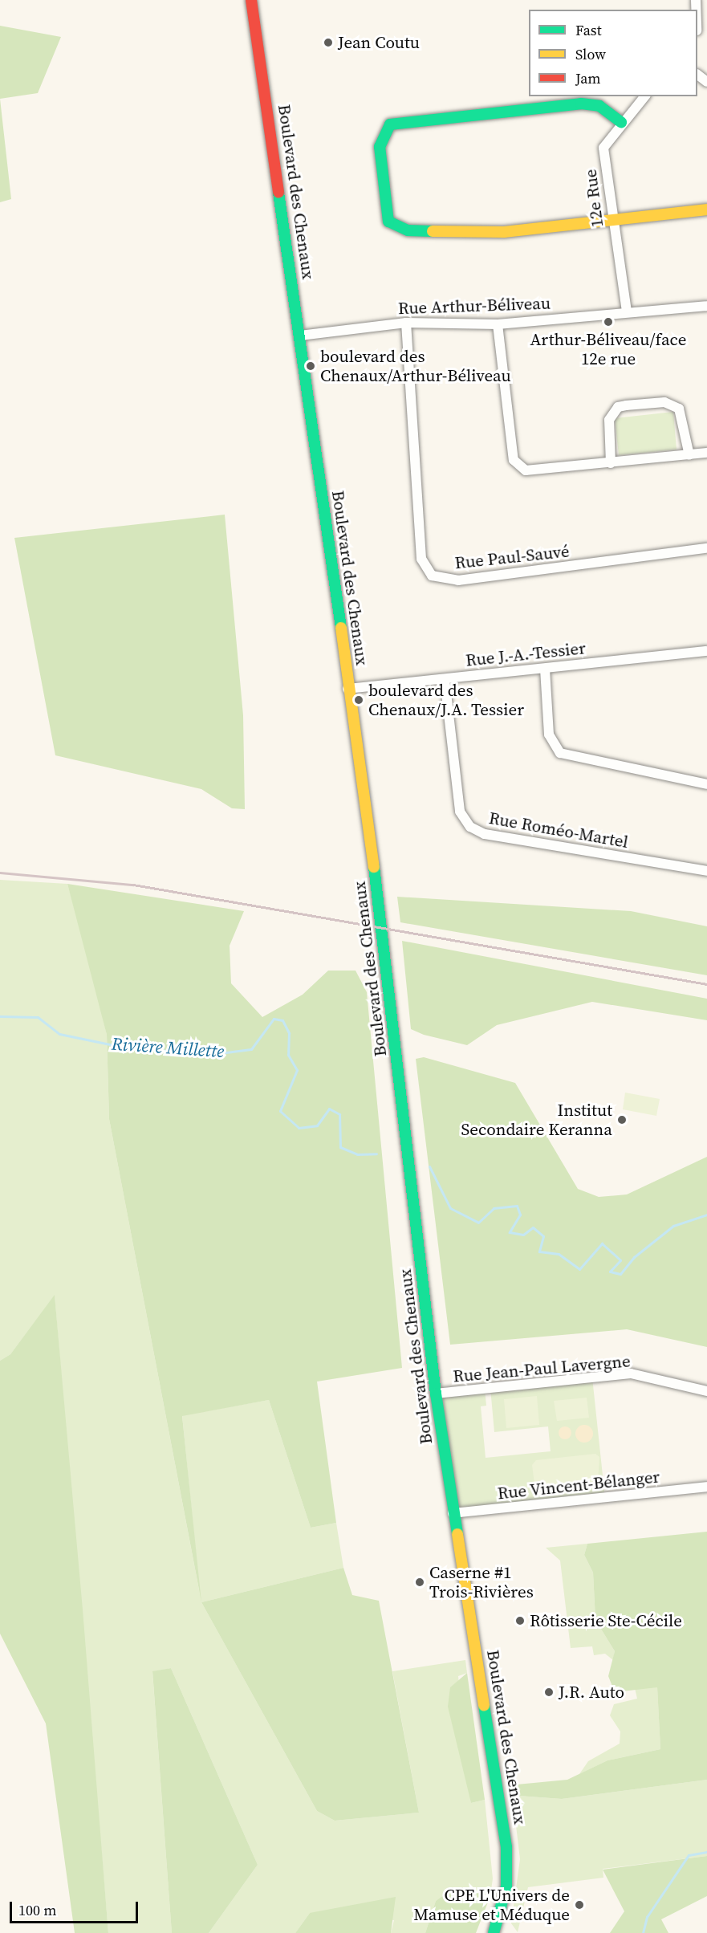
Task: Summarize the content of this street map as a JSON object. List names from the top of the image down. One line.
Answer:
{"streets":{"main road":["Boulevard des Chenaux"],"street":["12e Rue","Rue Arthur-Béliveau","Rue Paul-Sauvé","Rue J.-A.-Tessier","Rue Roméo-Martel","Rue Jean-Paul Lavergne","Rue Vincent-Bélanger"]},"crossings":[["Boulevard des Chenaux","Rue Arthur-Béliveau"],["Boulevard des Chenaux","Rue J.-A.-Tessier"],["Boulevard des Chenaux","Rue Jean-Paul Lavergne"],["Boulevard des Chenaux","Rue Vincent-Bélanger"],["12e Rue","Rue Arthur-Béliveau"],["Rue Arthur-Béliveau","Rue Paul-Sauvé"],["Rue J.-A.-Tessier","Rue Roméo-Martel"]],"water":["Rivière Millette"],"places":["Jean Coutu","Arthur-Béliveau/face 12e rue","boulevard des Chenaux/Arthur-Béliveau","boulevard des Chenaux/J.A. Tessier","Institut Secondaire Keranna","Caserne #1 Trois-Rivières","Rôtisserie Ste-Cécile","J.R. Auto","CPE L'Univers de Mamuse et Méduque"],"legend":["Fast","Slow","Jam"],"scale_bar":"100 m"}
